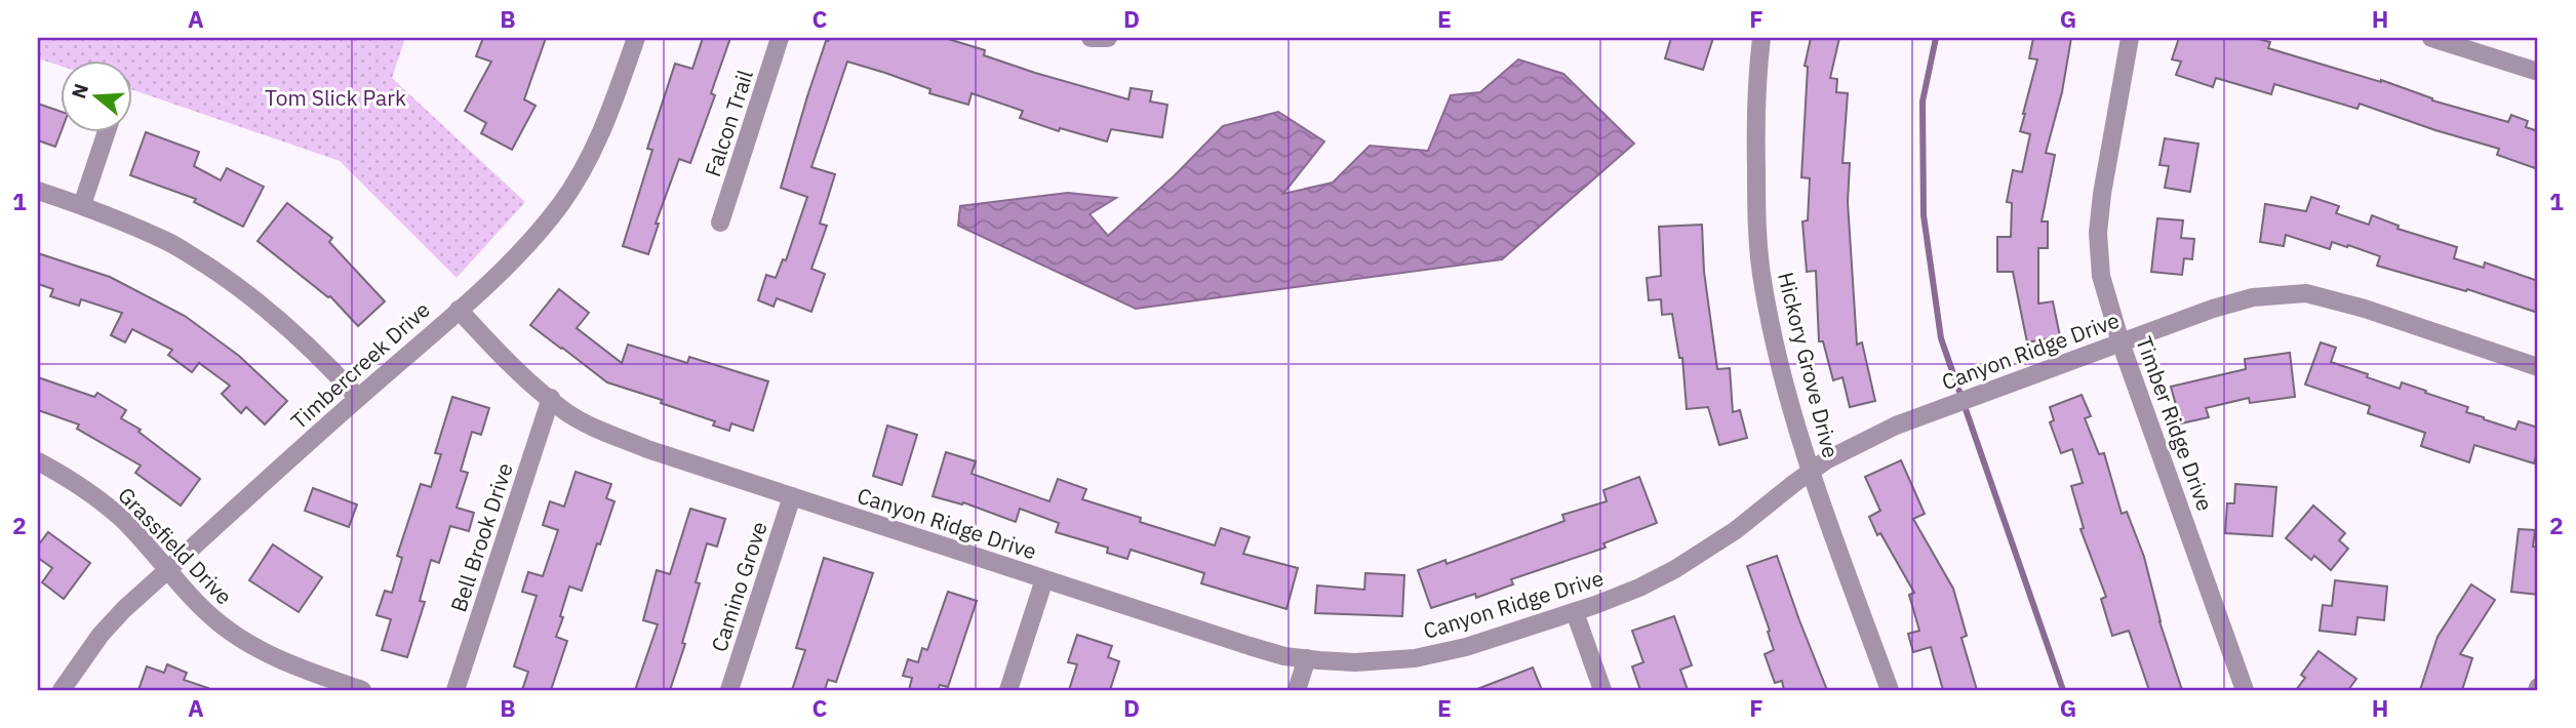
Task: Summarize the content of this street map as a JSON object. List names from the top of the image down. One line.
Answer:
{"streets":{"street":["Falcon Trail","Canyon Ridge Drive","Timbercreek Drive","Hickory Grove Drive","Timber Ridge Drive","Bell Brook Drive","Grassfield Drive","Camino Grove"]},"crossings":[["Canyon Ridge Drive","Timbercreek Drive"],["Canyon Ridge Drive","Hickory Grove Drive"],["Canyon Ridge Drive","Timber Ridge Drive"],["Canyon Ridge Drive","Bell Brook Drive"],["Canyon Ridge Drive","Camino Grove"],["Timbercreek Drive","Grassfield Drive"]],"parks":["Tom Slick Park"],"north":"left","grid":{"columns":["A","B","C","D","E","F","G","H"],"rows":["1","2"]}}
